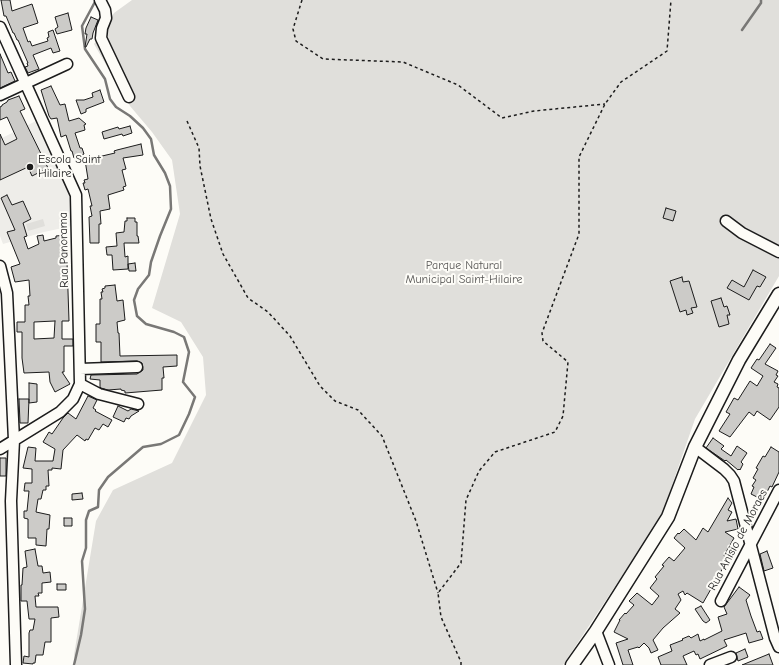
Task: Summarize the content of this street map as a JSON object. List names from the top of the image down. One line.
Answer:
{"streets":{"street":["Rua Panorama","Rua Anisio de Moraes"]},"parks":["Parque Natural Municipal Saint-Hilaire"],"places":["Escola Saint Hilaire"]}
